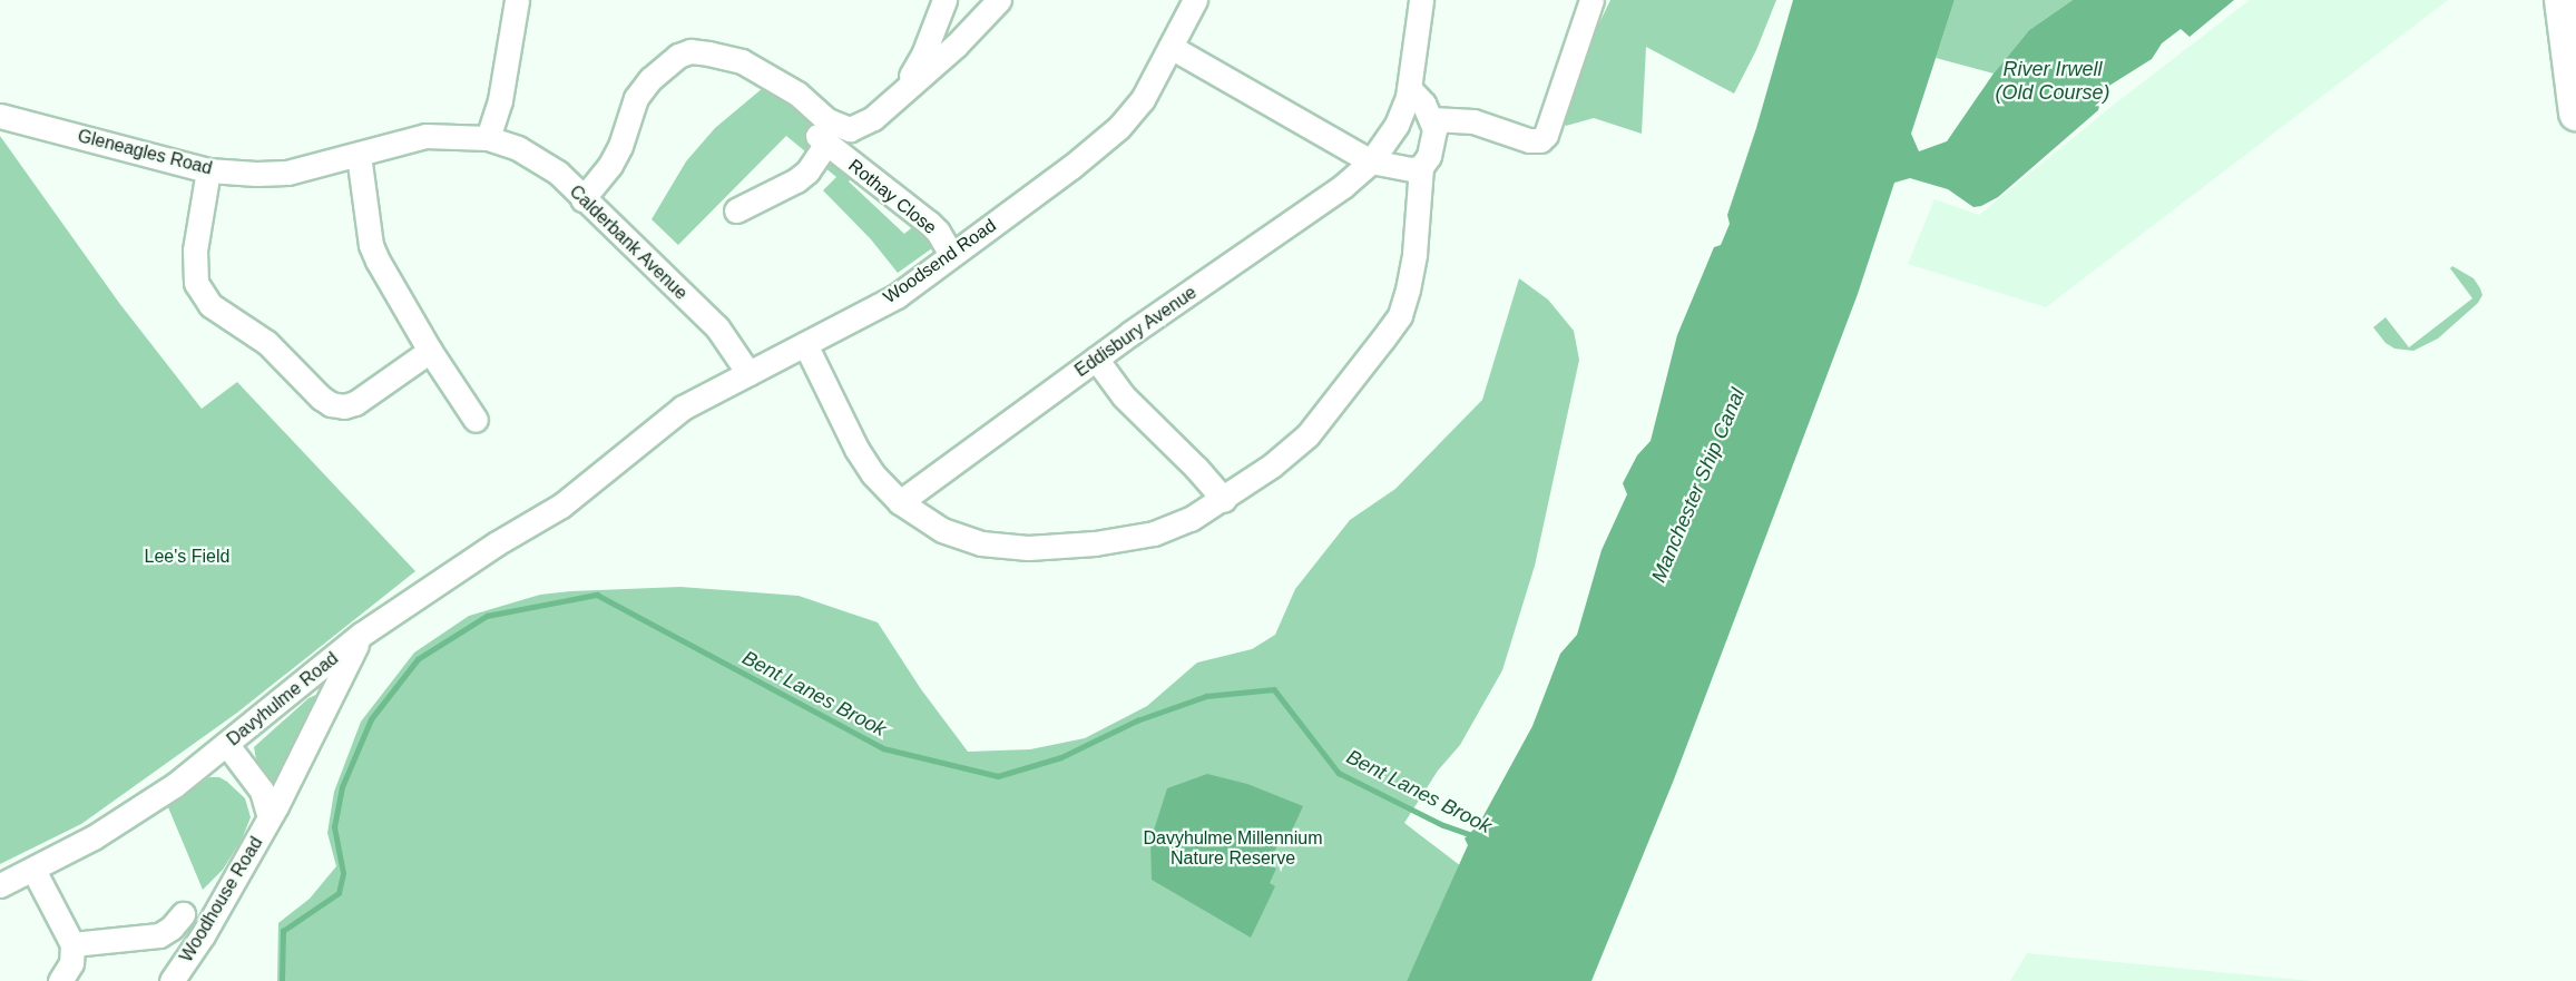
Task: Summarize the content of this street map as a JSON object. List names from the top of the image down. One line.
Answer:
{"streets":{"street":["Gleneagles Road","Rothay Close","Calderbank Avenue","Woodsend Road","Eddisbury Avenue","Davyhulme Road","Woodhouse Road"]},"crossings":[["Gleneagles Road","Calderbank Avenue"],["Rothay Close","Woodsend Road"],["Calderbank Avenue","Woodsend Road"],["Woodsend Road","Davyhulme Road"],["Davyhulme Road","Woodhouse Road"]],"water":["River Irwell (Old Course)","Manchester Ship Canal","Bent Lanes Brook"],"parks":["Lee's Field","Davyhulme Millennium Nature Reserve"]}
